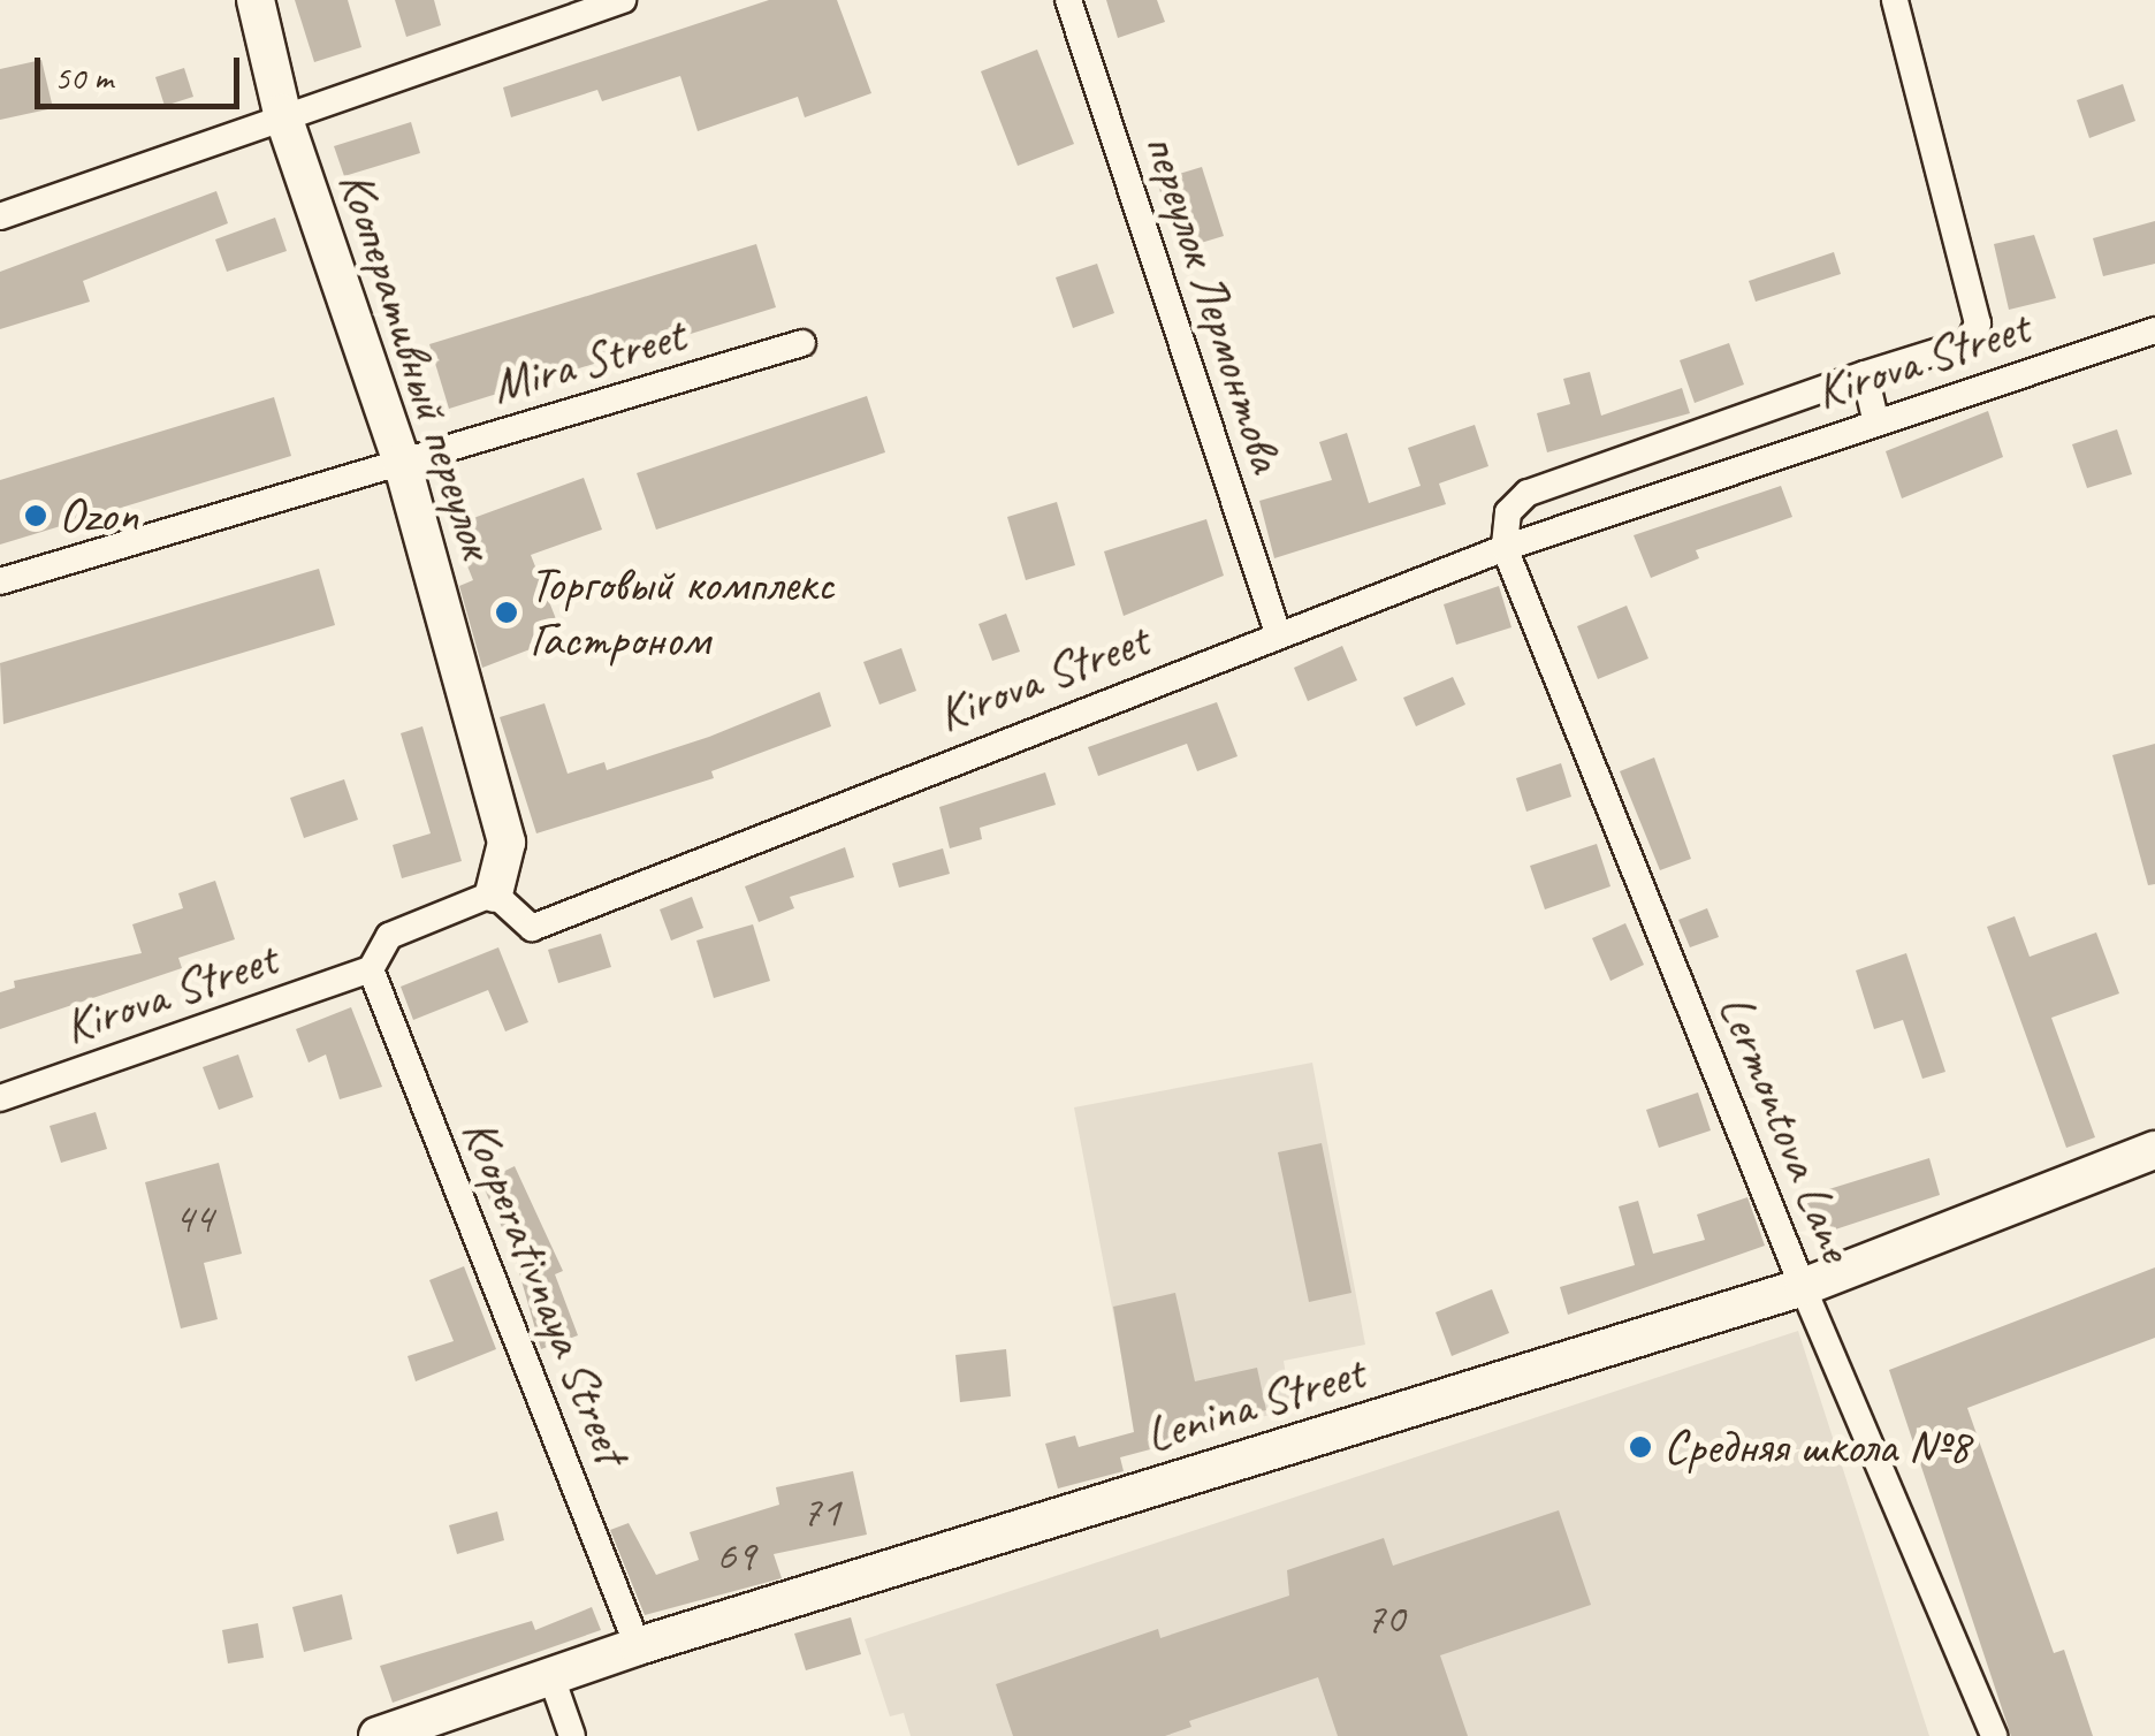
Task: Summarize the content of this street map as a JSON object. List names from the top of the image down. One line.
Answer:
{"streets":{"street":["переулок Лермонтова","Kirova Street","Mira Street","Кооперативный переулок","Lermontova Lane","Kooperativnaya Street","Lenina Street"]},"crossings":[["переулок Лермонтова","Kirova Street"],["Kirova Street","Кооперативный переулок"],["Kirova Street","Lermontova Lane"],["Kirova Street","Kooperativnaya Street"],["Mira Street","Кооперативный переулок"],["Lermontova Lane","Lenina Street"],["Kooperativnaya Street","Lenina Street"]],"places":["Ozon","Торговый комплекс Гастроном","Средняя школа №8"],"house_numbers":["44","71","69","70"],"scale_bar":"50 m"}
